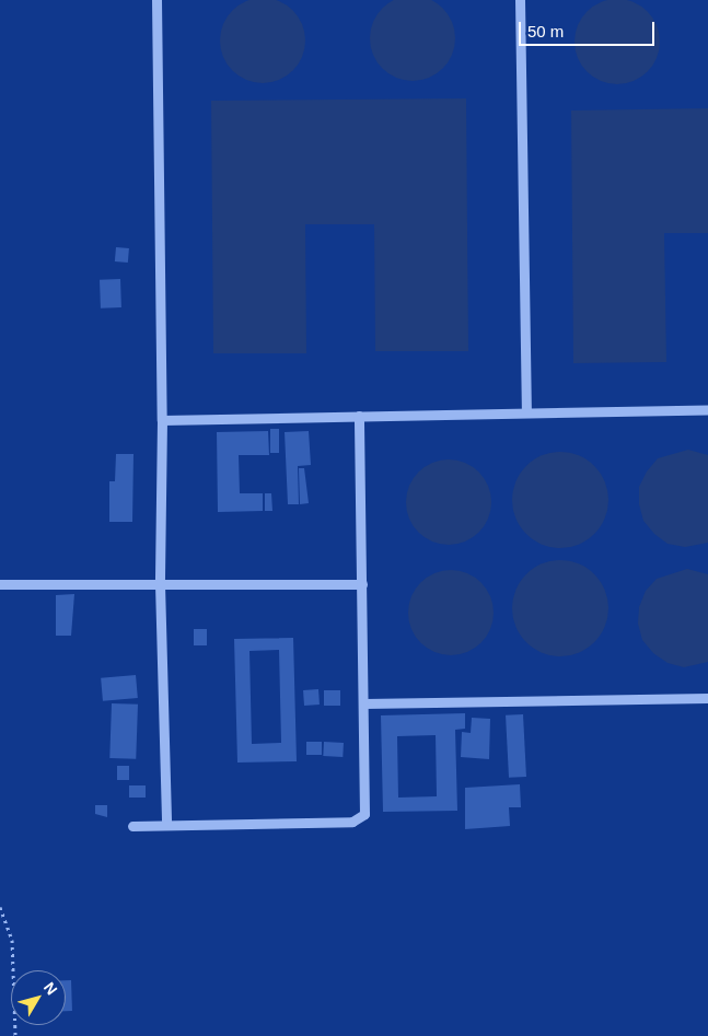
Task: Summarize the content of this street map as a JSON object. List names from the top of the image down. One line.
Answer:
{"scale_bar":"50 m","north":"top right"}
